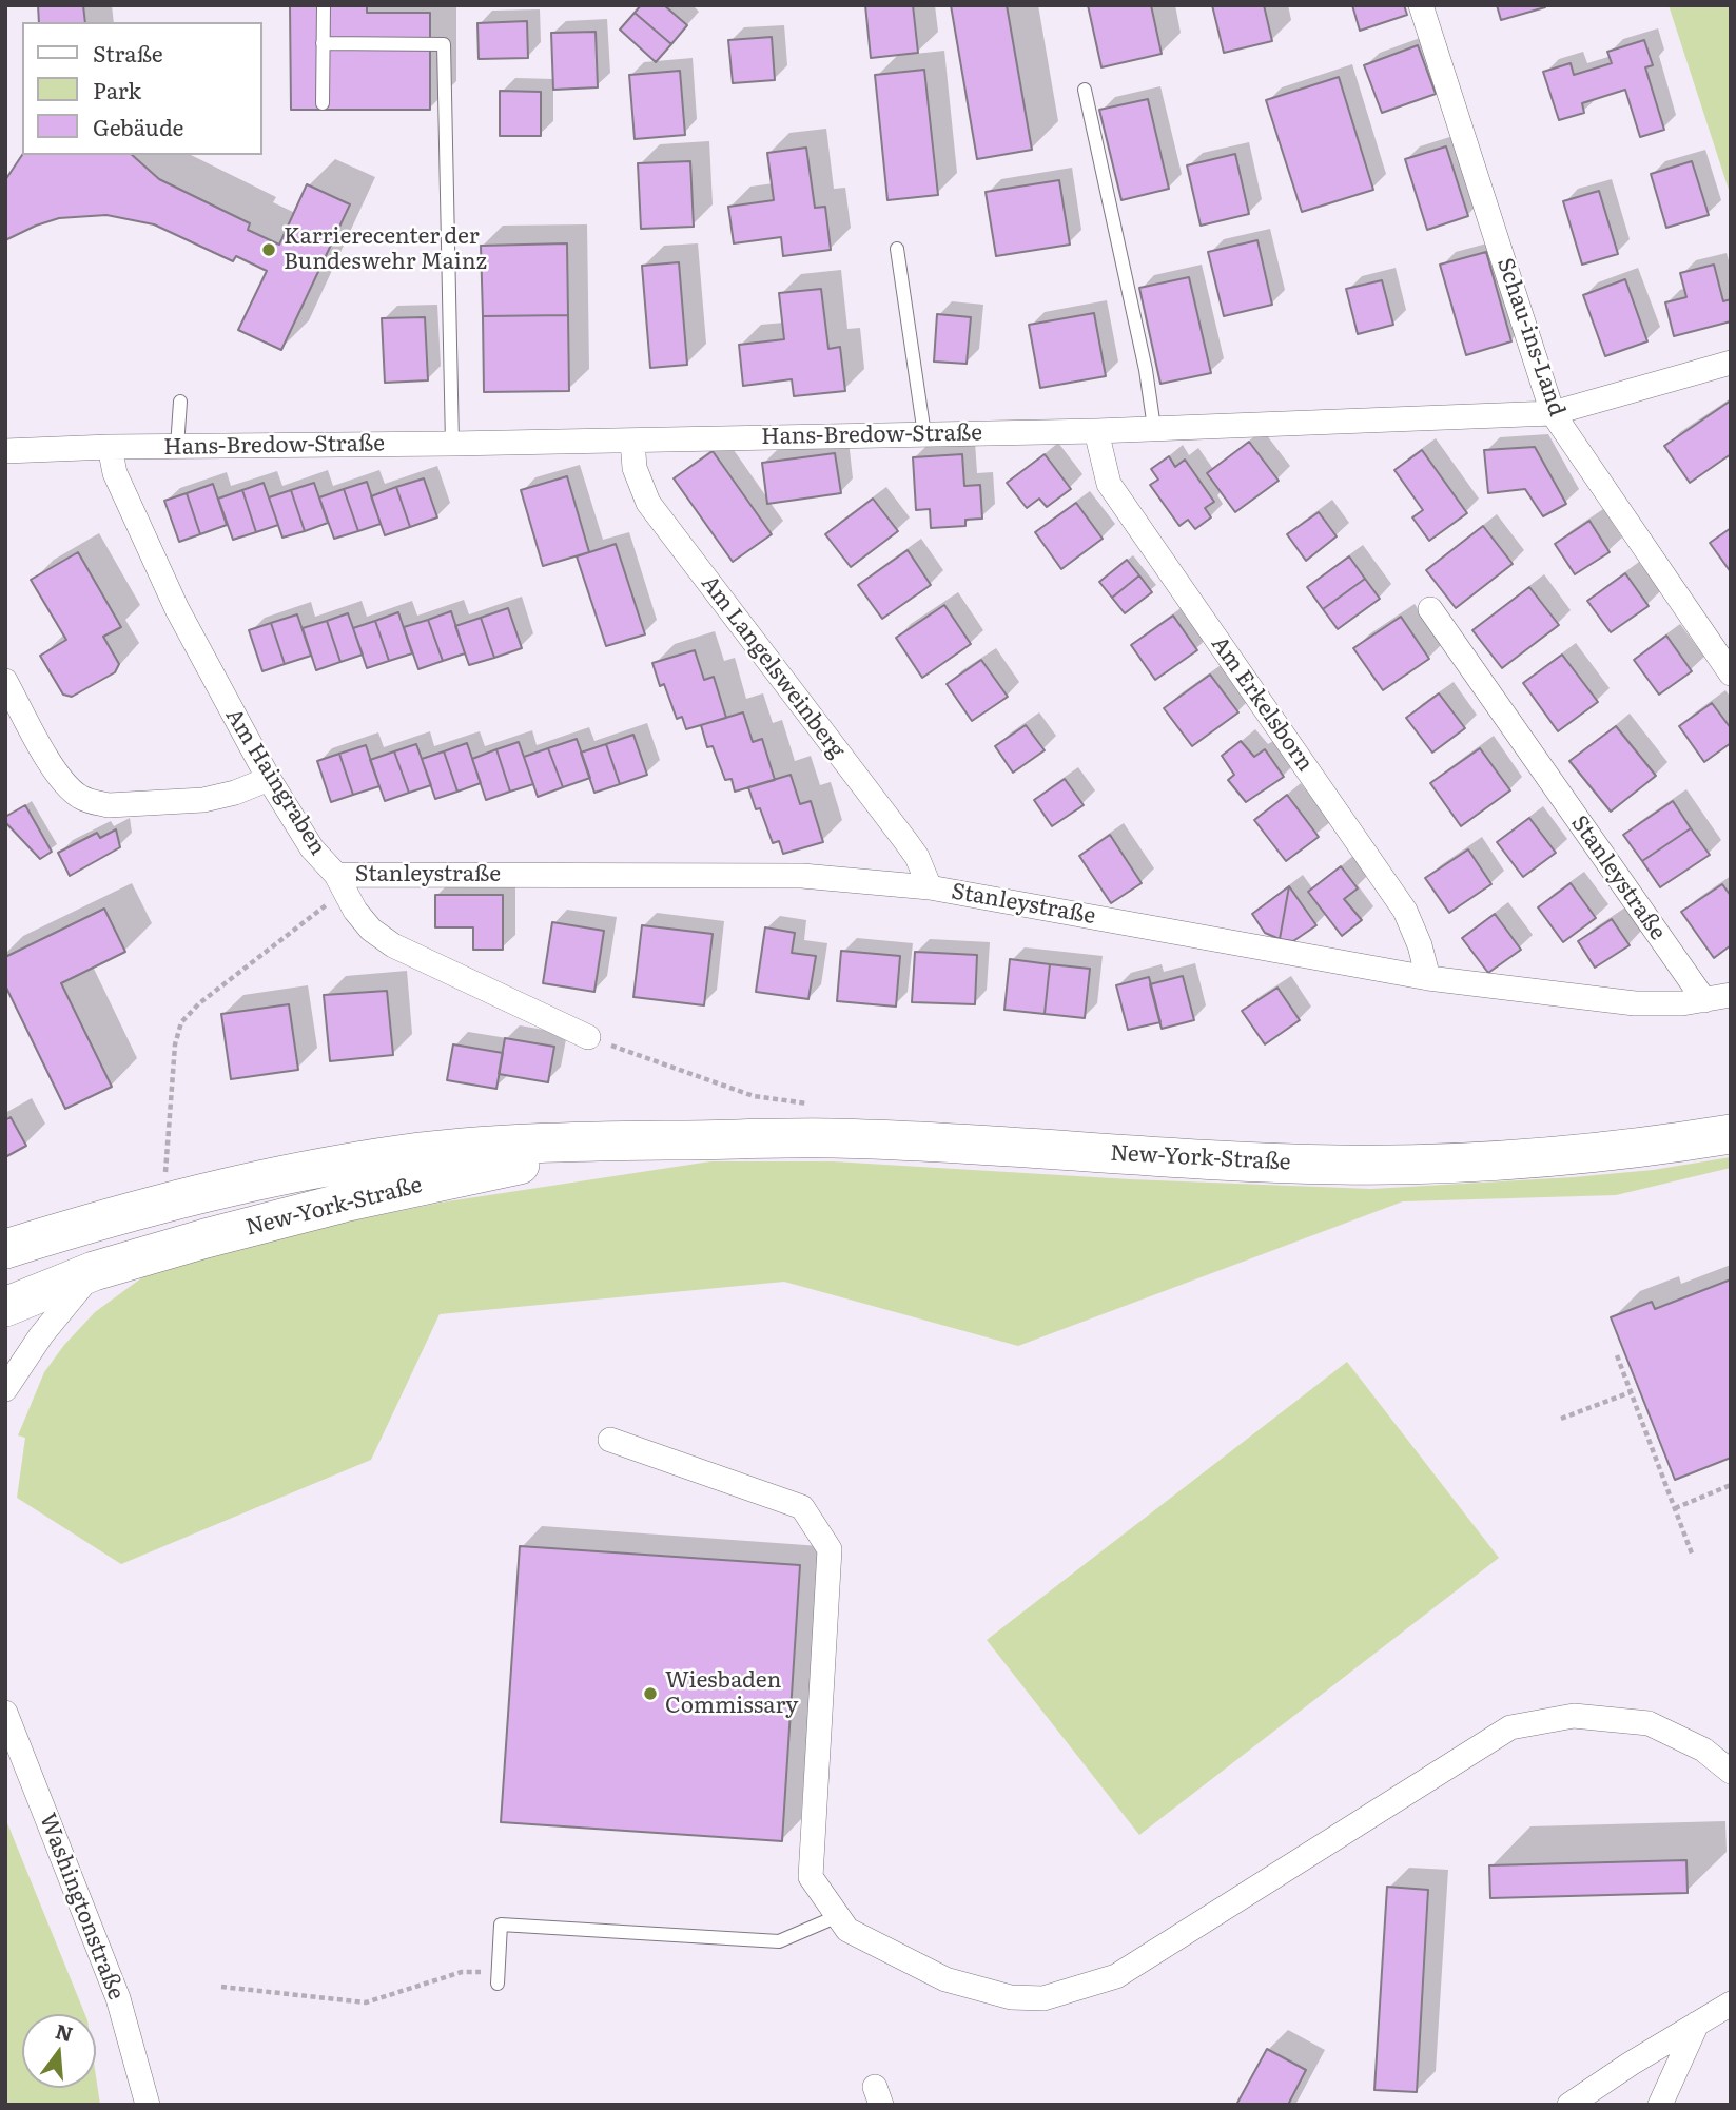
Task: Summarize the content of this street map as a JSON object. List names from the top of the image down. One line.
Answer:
{"streets":{"main road":["New-York-Straße"],"street":["Schau-ins-Land","Hans-Bredow-Straße","Am Langelsweinberg","Am Erkelsborn","Am Haingraben","Stanleystraße","Washingtonstraße"]},"crossings":[["Schau-ins-Land","Hans-Bredow-Straße"],["Hans-Bredow-Straße","Am Langelsweinberg"],["Hans-Bredow-Straße","Am Erkelsborn"],["Hans-Bredow-Straße","Am Haingraben"],["Am Langelsweinberg","Stanleystraße"],["Am Erkelsborn","Stanleystraße"],["Am Haingraben","Stanleystraße"]],"places":["Karrierecenter der Bundeswehr Mainz","Wiesbaden Commissary"],"legend":["Straße","Park","Gebäude"],"north":"top"}
